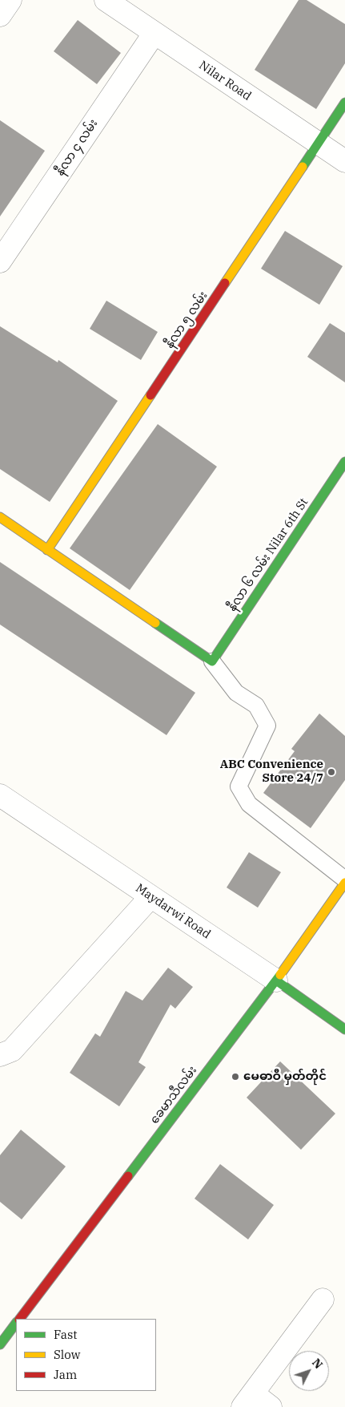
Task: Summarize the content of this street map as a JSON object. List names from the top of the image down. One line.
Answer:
{"streets":{"street":["Nilar Road","နီလာ ၄ လမ်း","နီလာ ၅ လမ်း","နီလာ ၆ လမ်း Nilar 6th St","Maydarwi Road","ခေမာသီလမ်း"]},"crossings":[["Nilar Road","နီလာ ၄ လမ်း"],["Nilar Road","နီလာ ၅ လမ်း"],["Maydarwi Road","ခေမာသီလမ်း"]],"places":["ABC Convenience Store 24/7","မေဓာဝီ မှတ်တိုင်"],"legend":["Fast","Slow","Jam"],"north":"top right"}
